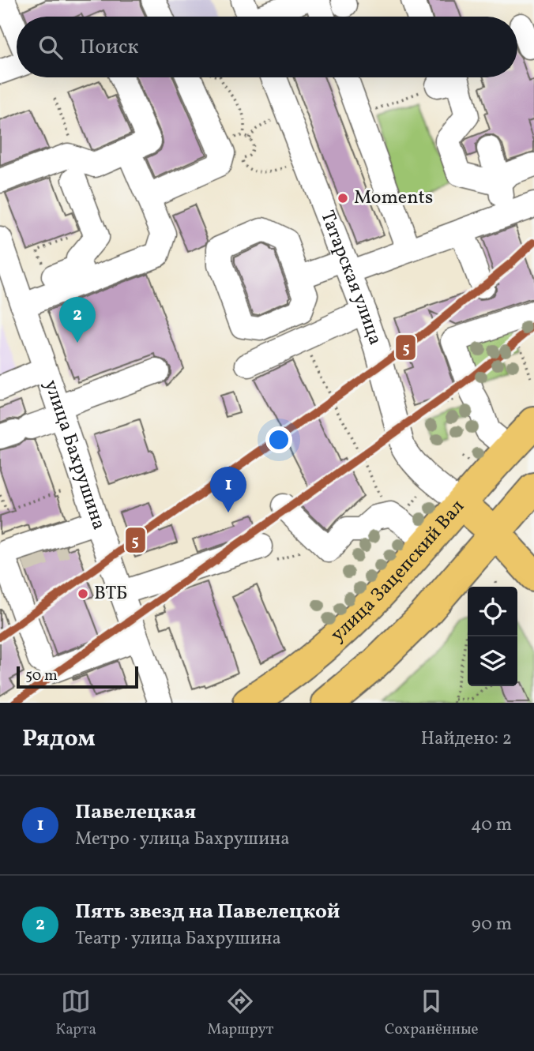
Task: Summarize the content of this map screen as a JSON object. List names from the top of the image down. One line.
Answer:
{"streets":{"main road":["улица Зацепский Вал"],"street":["Татарская улица","улица Бахрушина"]},"crossings":[["Татарская улица","улица Зацепский Вал"]],"places":["Moments","ВТБ"],"lines":["transit line 5"],"scale_bar":"50 m","page":{"search":"Поиск","pins":["2","1"],"scale":"50 m","heading":["Рядом","Найдено: 2"],"list":[{"mark":"1","name":"Павелецкая","note":"Метро · улица Бахрушина","value":"40 m"},{"mark":"2","name":"Пять звезд на Павелецкой","note":"Театр · улица Бахрушина","value":"90 m"}],"nav":["Карта","Маршрут","Сохранённые"]}}
